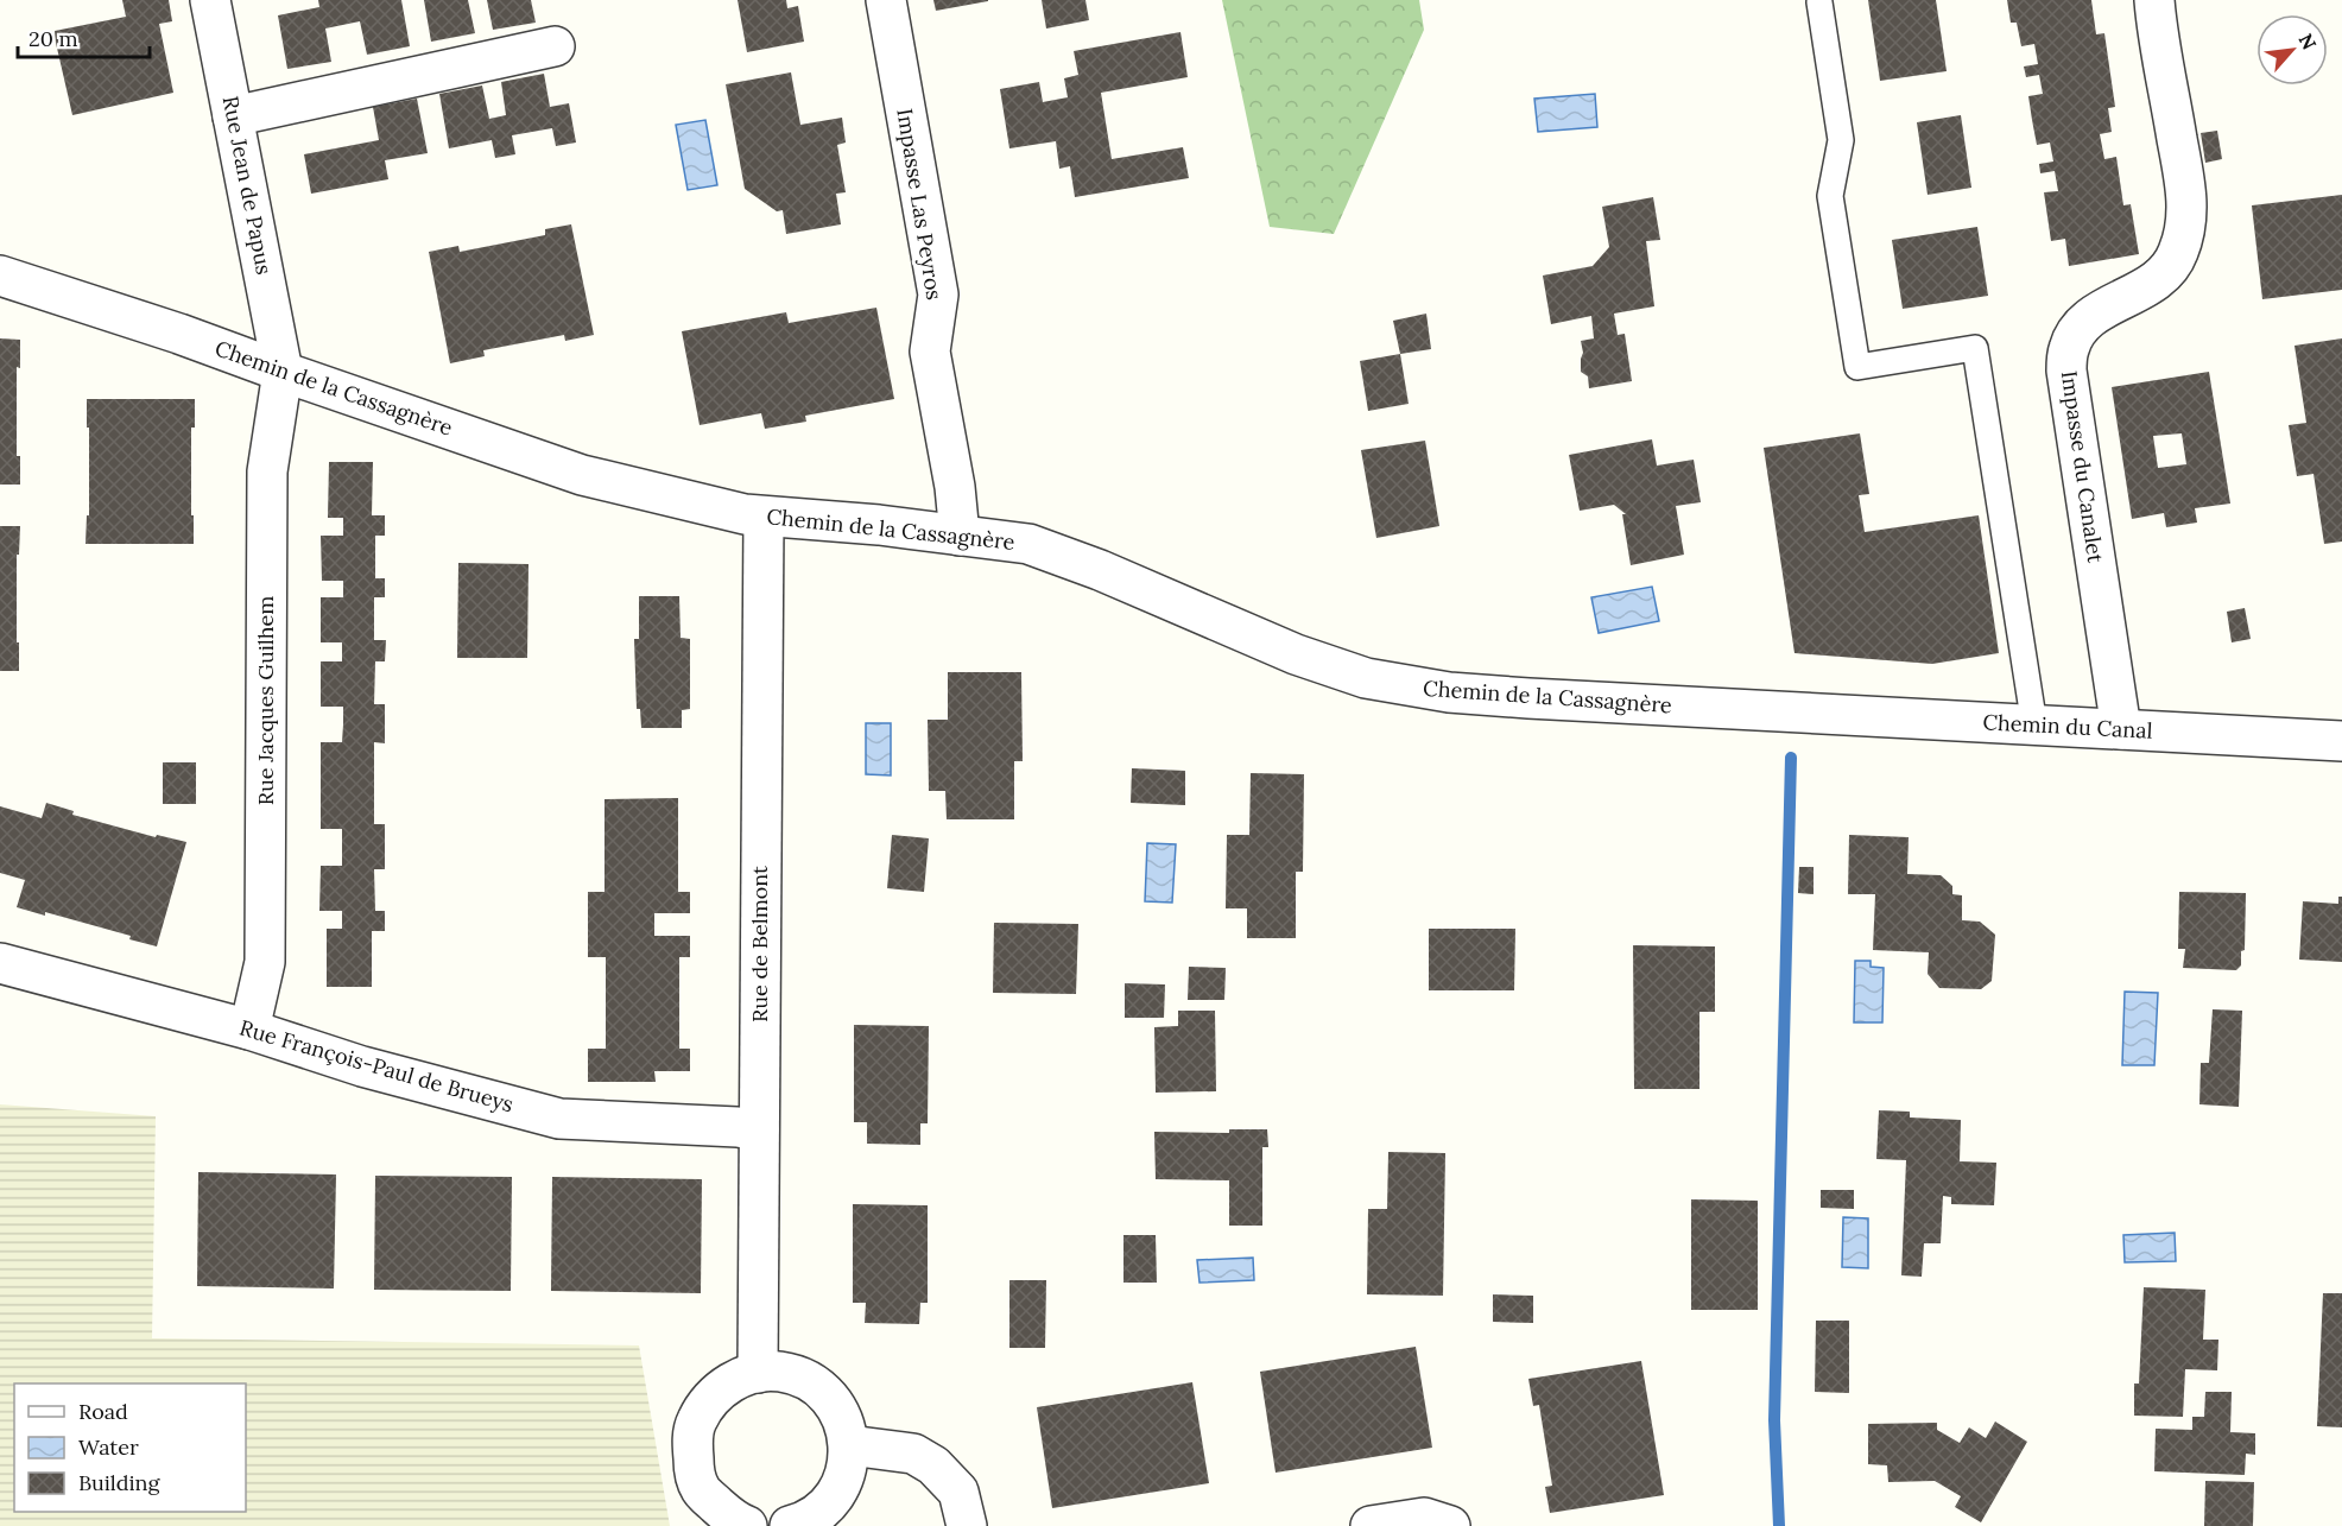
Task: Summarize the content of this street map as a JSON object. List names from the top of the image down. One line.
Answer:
{"streets":{"street":["Rue Jean de Papus","Impasse Las Peyros","Chemin de la Cassagnère","Impasse du Canalet","Rue Jacques Guilhem","Chemin du Canal","Rue de Belmont","Rue François-Paul de Brueys"]},"crossings":[["Rue Jean de Papus","Chemin de la Cassagnère"],["Rue Jean de Papus","Rue Jacques Guilhem"],["Impasse Las Peyros","Chemin de la Cassagnère"],["Chemin de la Cassagnère","Rue Jacques Guilhem"],["Chemin de la Cassagnère","Chemin du Canal"],["Chemin de la Cassagnère","Rue de Belmont"],["Impasse du Canalet","Chemin du Canal"],["Rue Jacques Guilhem","Rue François-Paul de Brueys"],["Rue de Belmont","Rue François-Paul de Brueys"]],"legend":["Road","Water","Building"],"scale_bar":"20 m","north":"top right"}
